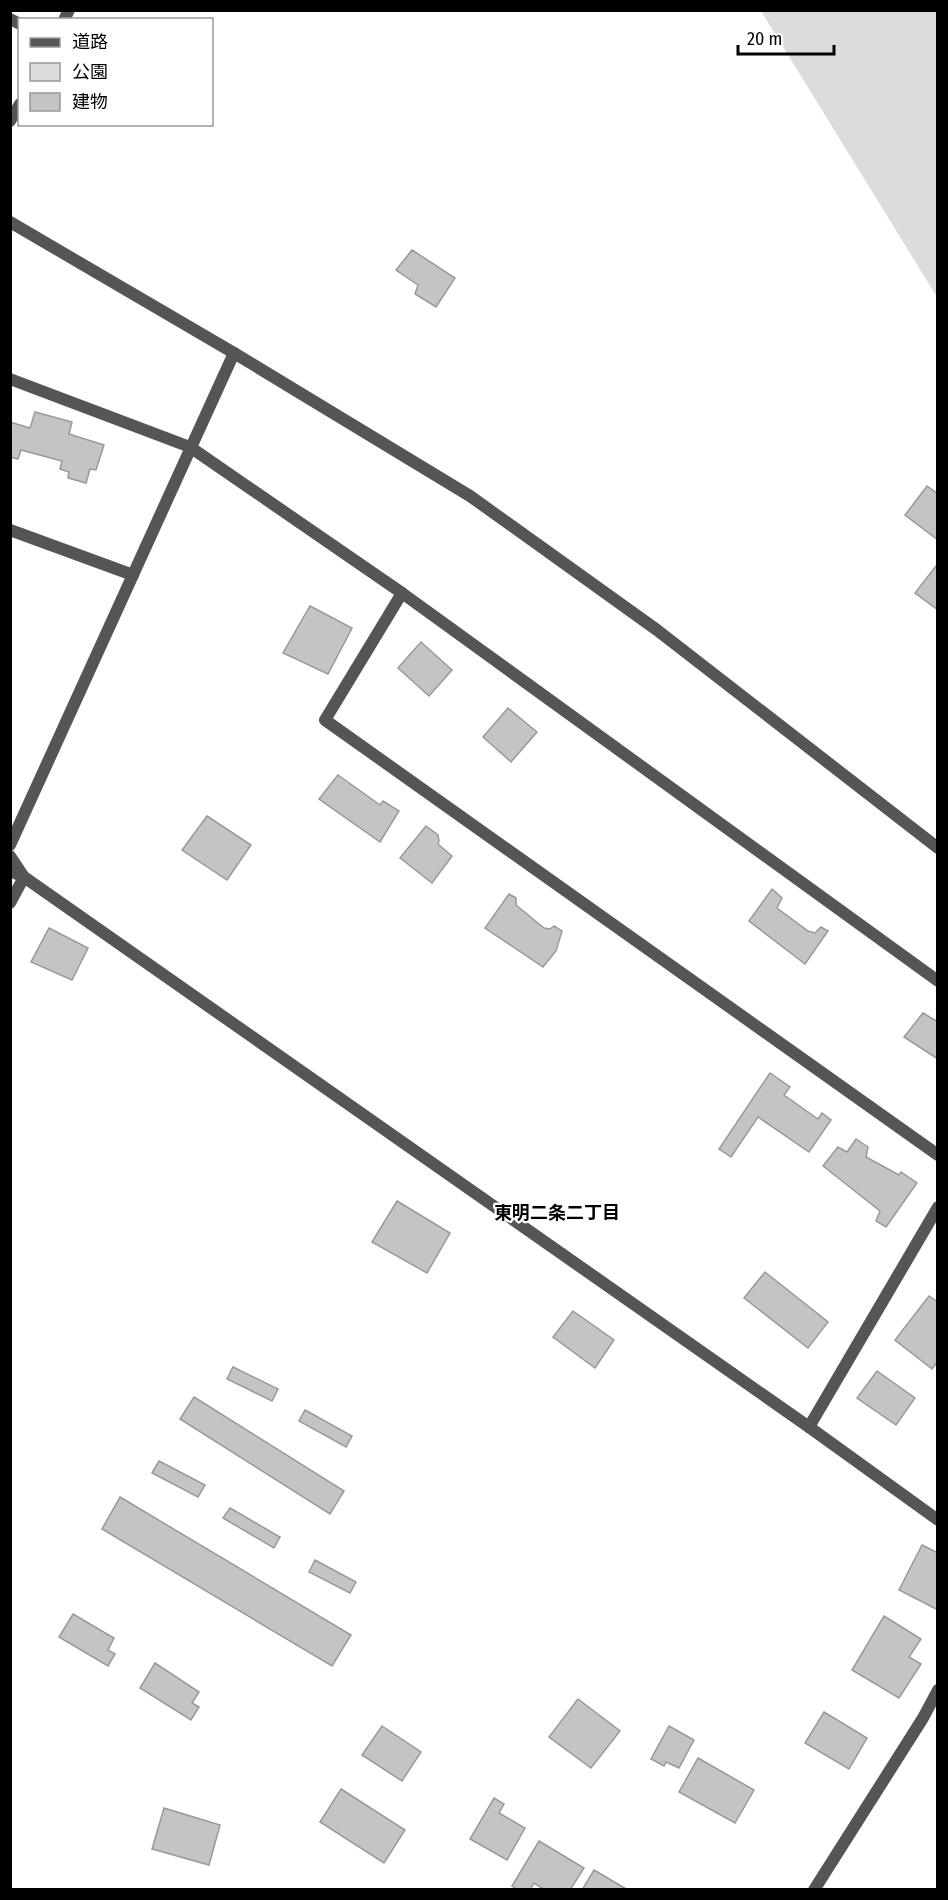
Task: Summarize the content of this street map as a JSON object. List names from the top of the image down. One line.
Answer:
{"districts":["東明二条二丁目"],"legend":["道路","公園","建物"],"scale_bar":"20 m"}
